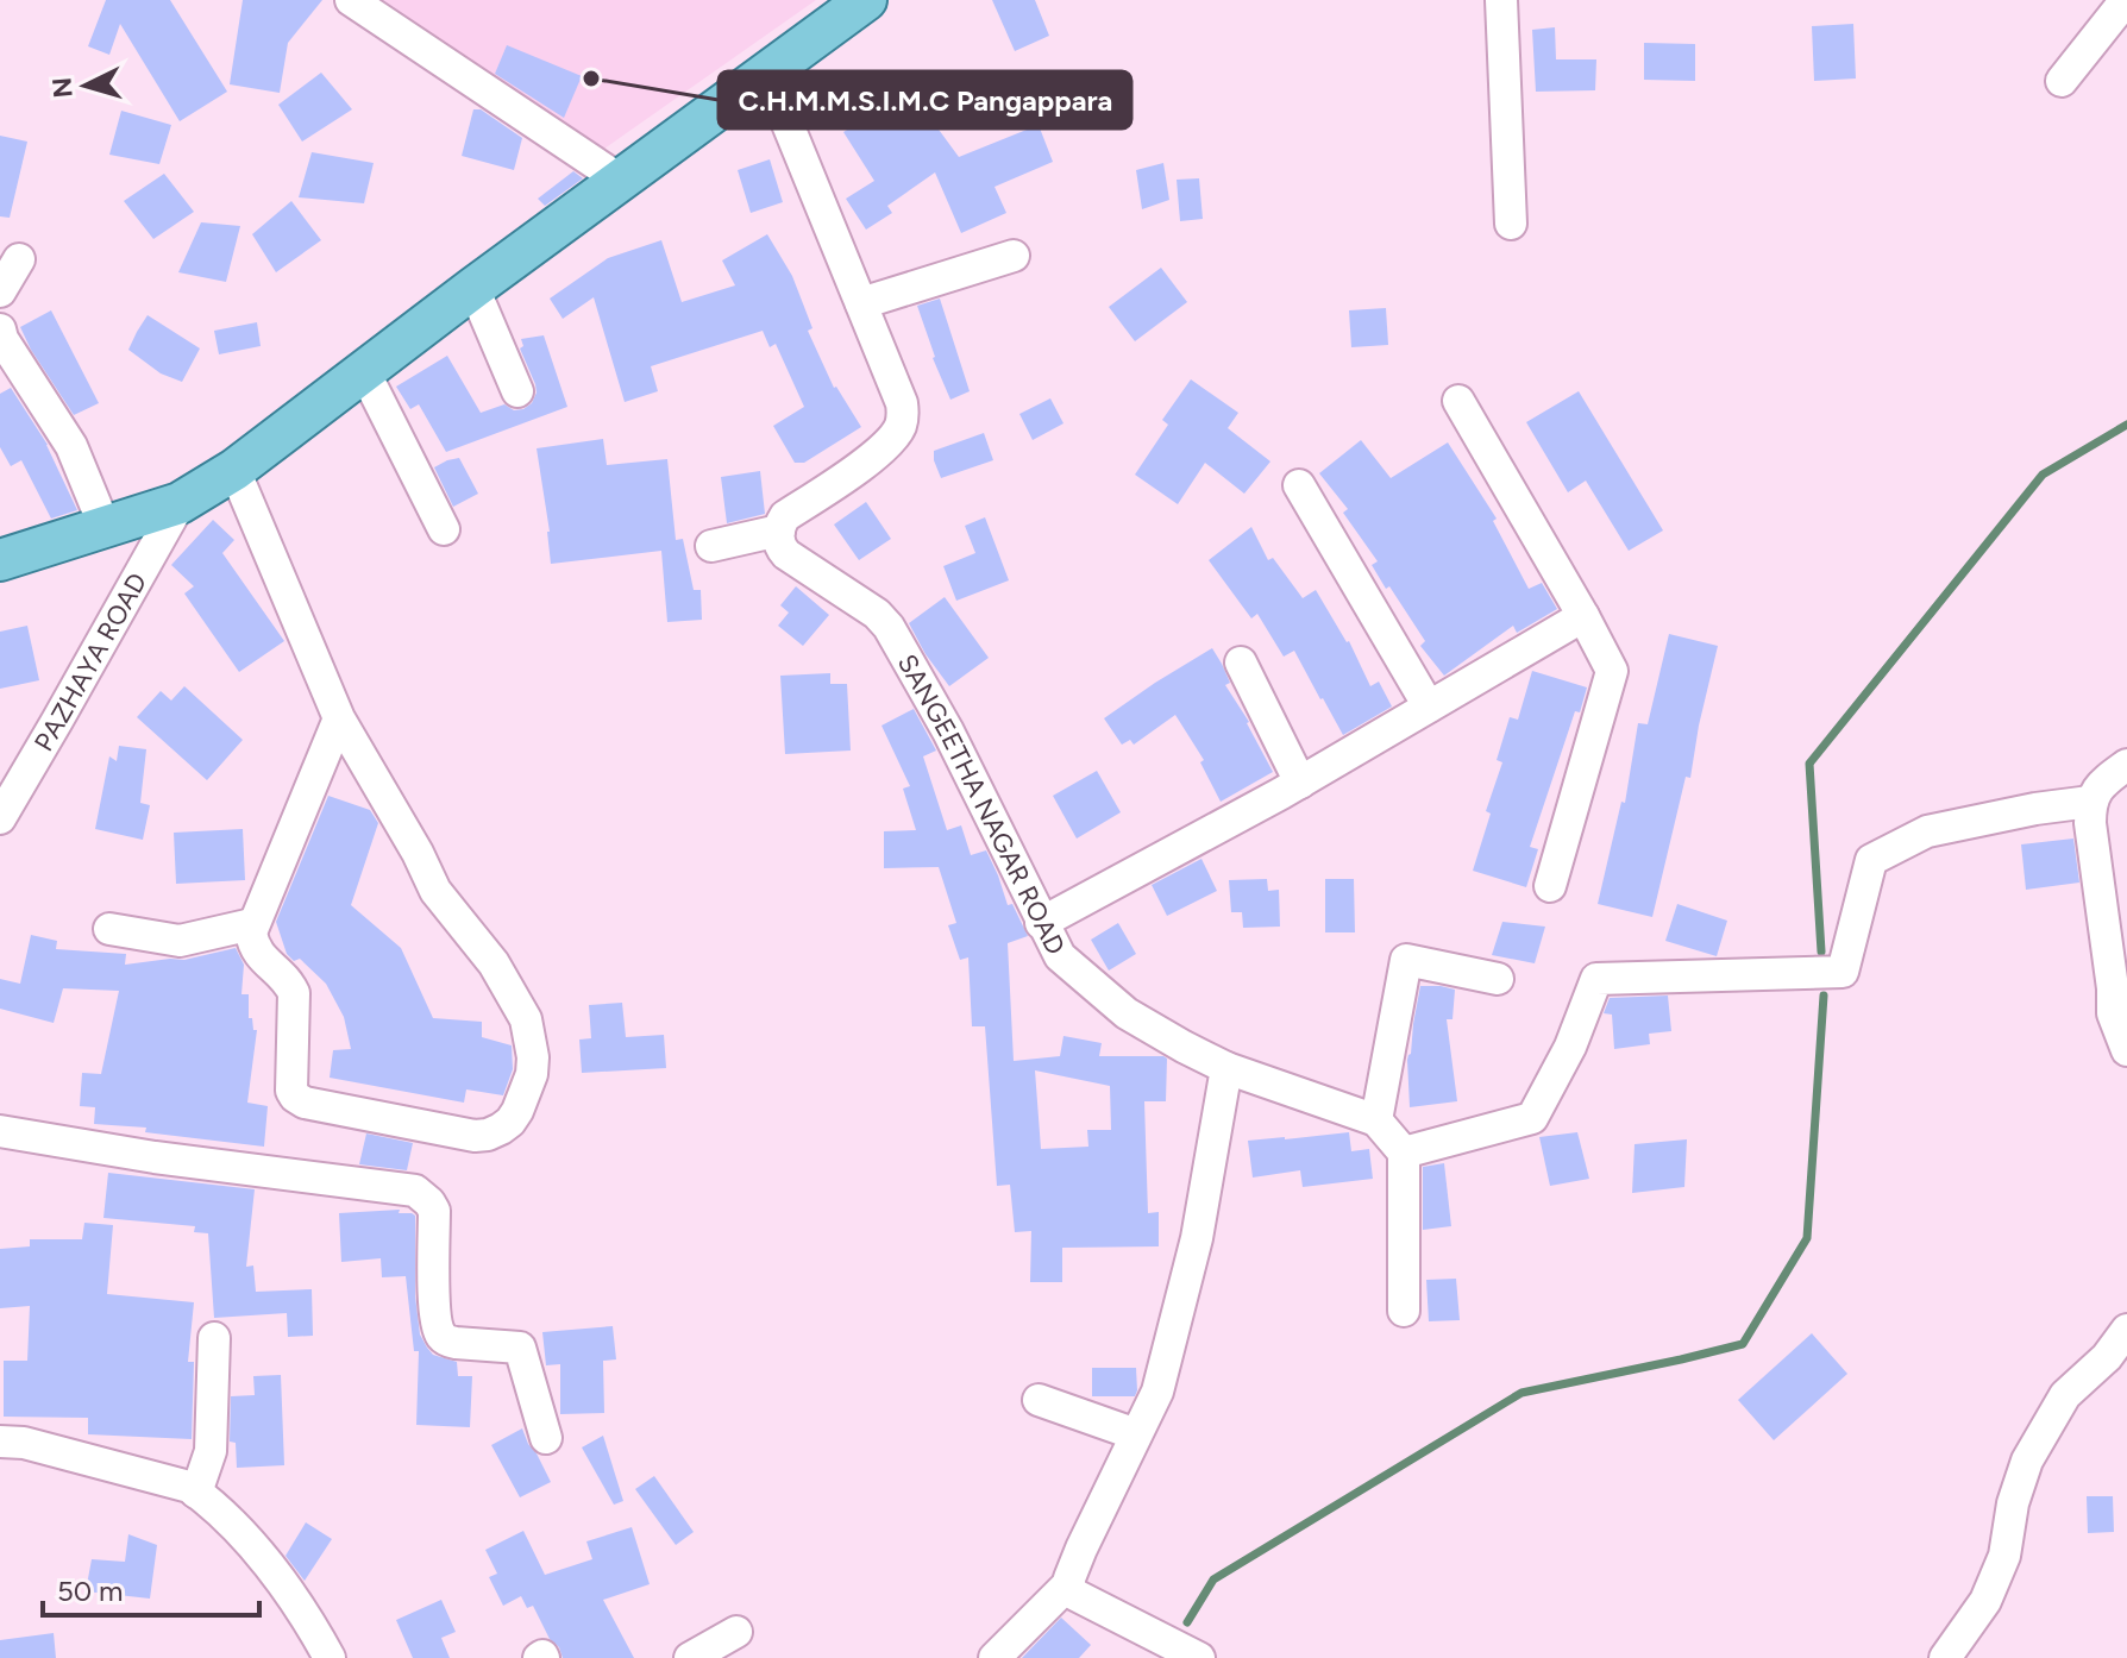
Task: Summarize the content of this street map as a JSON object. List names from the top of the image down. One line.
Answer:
{"streets":{"street":["PAZHAYA ROAD","SANGEETHA NAGAR ROAD"]},"places":["C.H.M.M.S.I.M.C Pangappara"],"scale_bar":"50 m","north":"left"}
